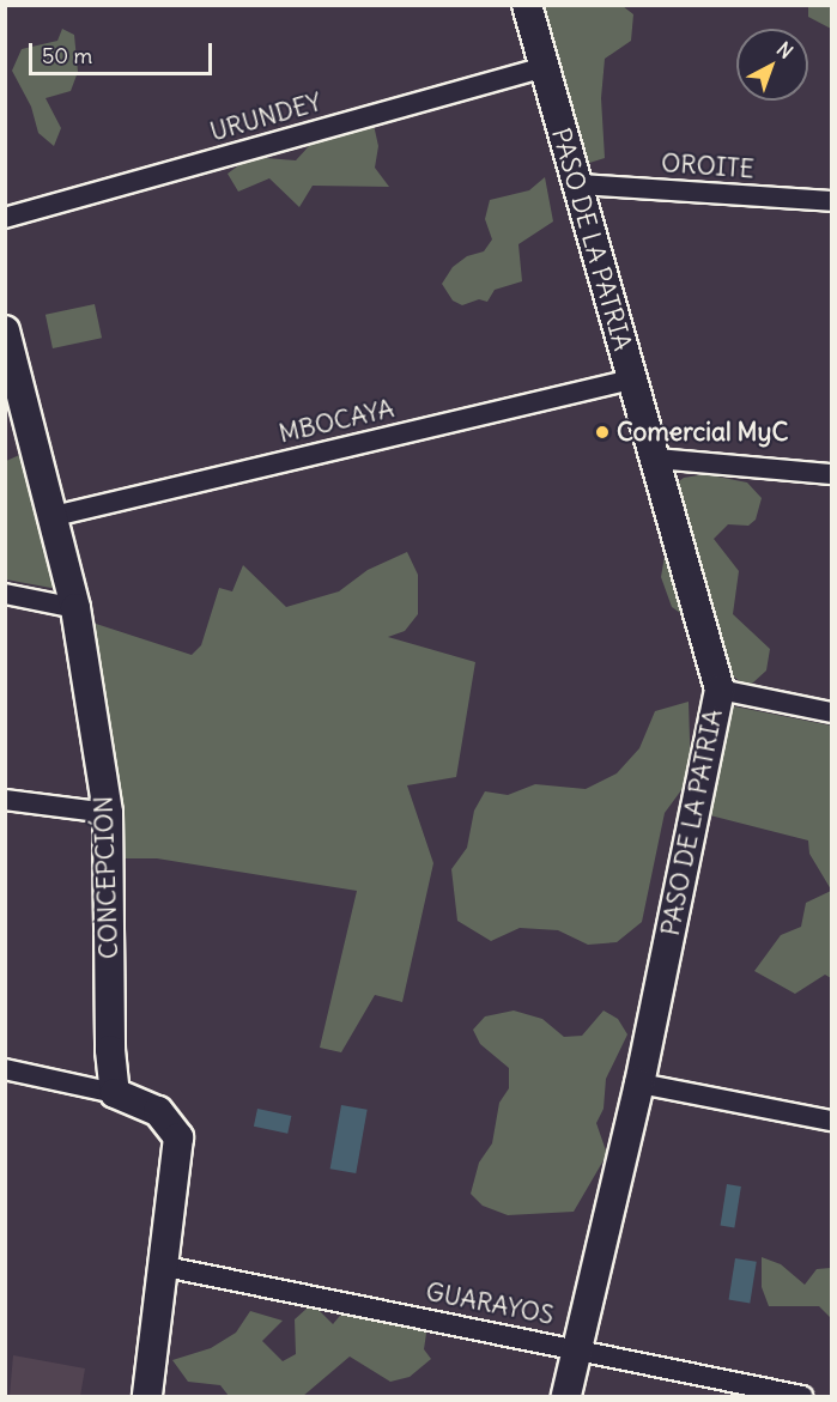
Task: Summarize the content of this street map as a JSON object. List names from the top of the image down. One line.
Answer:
{"streets":{"street":["URUNDEY","OROITE","PASO DE LA PATRIA","MBOCAYA","CONCEPCIÓN","GUARAYOS"]},"crossings":[["URUNDEY","PASO DE LA PATRIA"],["OROITE","PASO DE LA PATRIA"],["PASO DE LA PATRIA","MBOCAYA"],["PASO DE LA PATRIA","GUARAYOS"],["MBOCAYA","CONCEPCIÓN"]],"places":["Comercial MyC"],"scale_bar":"50 m","north":"top right"}
